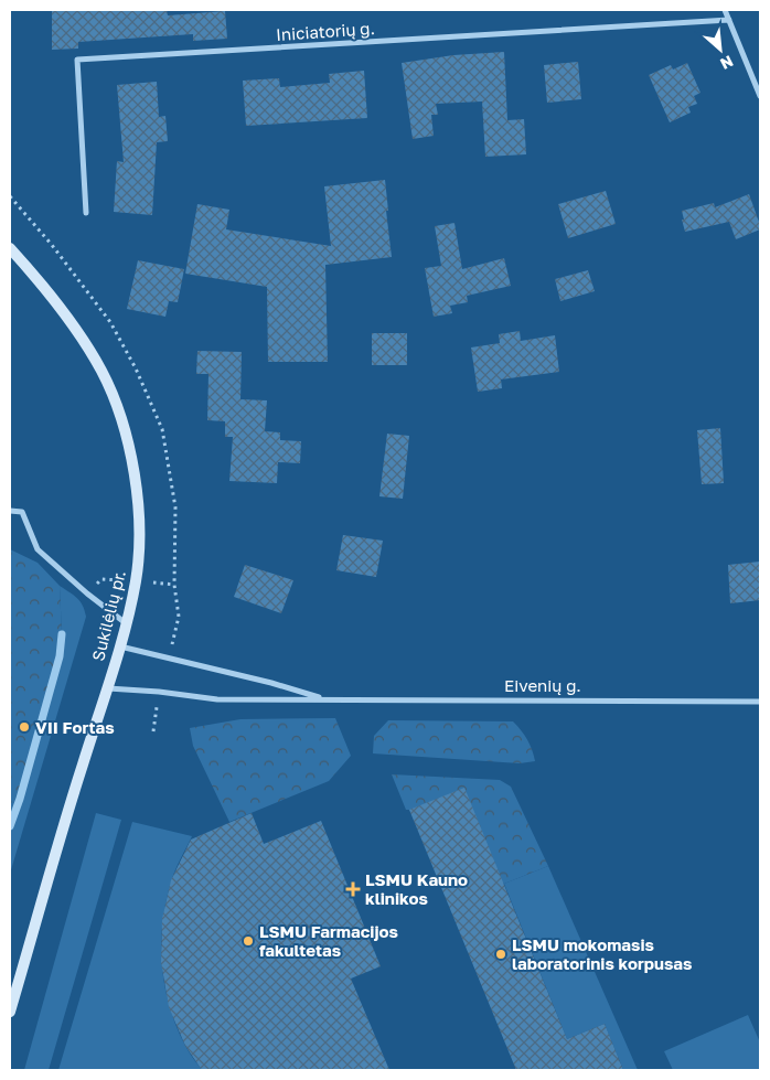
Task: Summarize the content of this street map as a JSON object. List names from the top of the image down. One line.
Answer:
{"streets":{"main road":["Sukilėlių pr."],"street":["Iniciatorių g.","Eivenių g."]},"crossings":[["Sukilėlių pr.","Eivenių g."]],"places":{"other":["VII Fortas","LSMU Farmacijos fakultetas","LSMU mokomasis laboratorinis korpusas"],"health":["LSMU Kauno klinikos"]},"north":"bottom right"}
